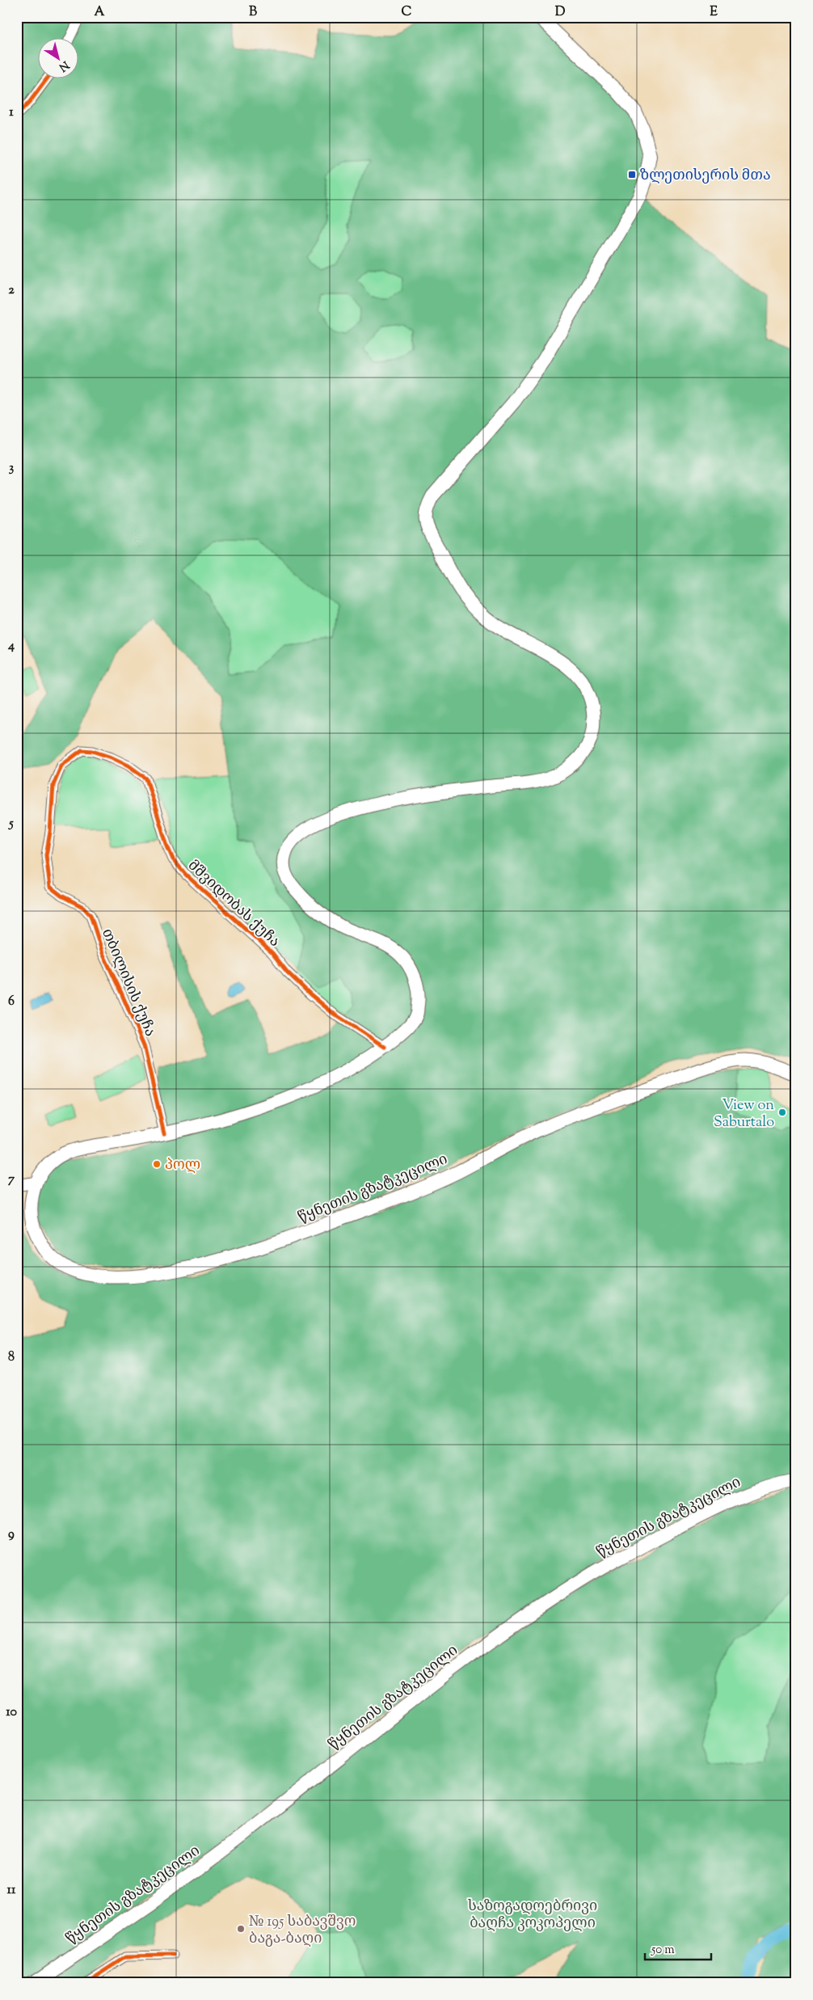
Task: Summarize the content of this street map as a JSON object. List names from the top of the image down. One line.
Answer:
{"streets":{"main road":["წყნეთის გზატკეცილი"],"street":["მშვიდობას ქუჩა","თბილისის ქუჩა"]},"crossings":[["მშვიდობას ქუჩა","თბილისის ქუჩა"]],"parks":["საზოგადოებრივი ბაღჩა კოკოპელი"],"places":{"transit":["ზლეთისერის მთა"],"other":["View on Saburtalo","პოლ","№ 195 საბავშვო ბაგა-ბაღი"]},"scale_bar":"50 m","north":"bottom right","grid":{"columns":["A","B","C","D","E"],"rows":["1","2","3","4","5","6","7","8","9","10","11"]}}
